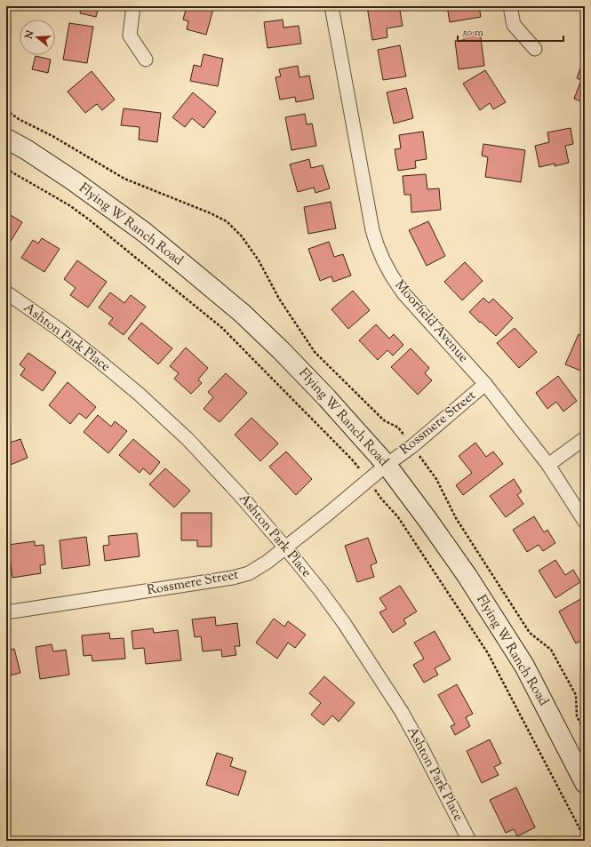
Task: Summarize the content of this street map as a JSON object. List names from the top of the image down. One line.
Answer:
{"streets":{"street":["Flying W Ranch Road","Moorfield Avenue","Ashton Park Place","Rossmere Street"]},"crossings":[["Flying W Ranch Road","Rossmere Street"],["Moorfield Avenue","Rossmere Street"],["Ashton Park Place","Rossmere Street"]],"scale_bar":"50 m","north":"left"}
